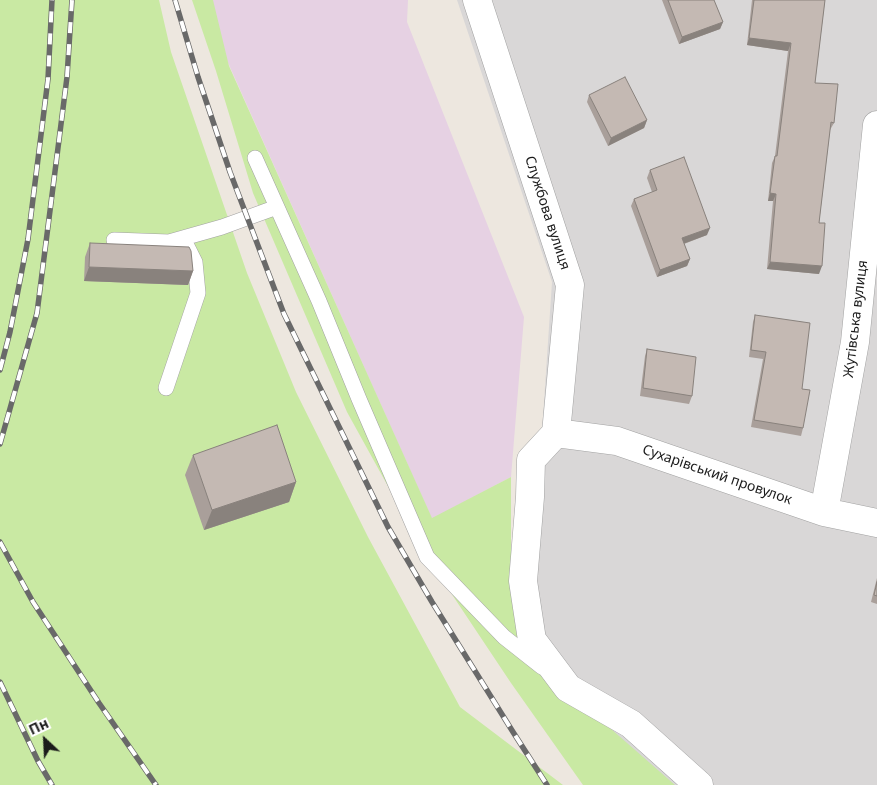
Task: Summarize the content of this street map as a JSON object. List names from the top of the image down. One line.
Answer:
{"streets":{"street":["Службова вулиця","Жутівська вулиця","Сухарівський провулок"]},"crossings":[["Службова вулиця","Сухарівський провулок"],["Жутівська вулиця","Сухарівський провулок"]],"north":"top left"}
